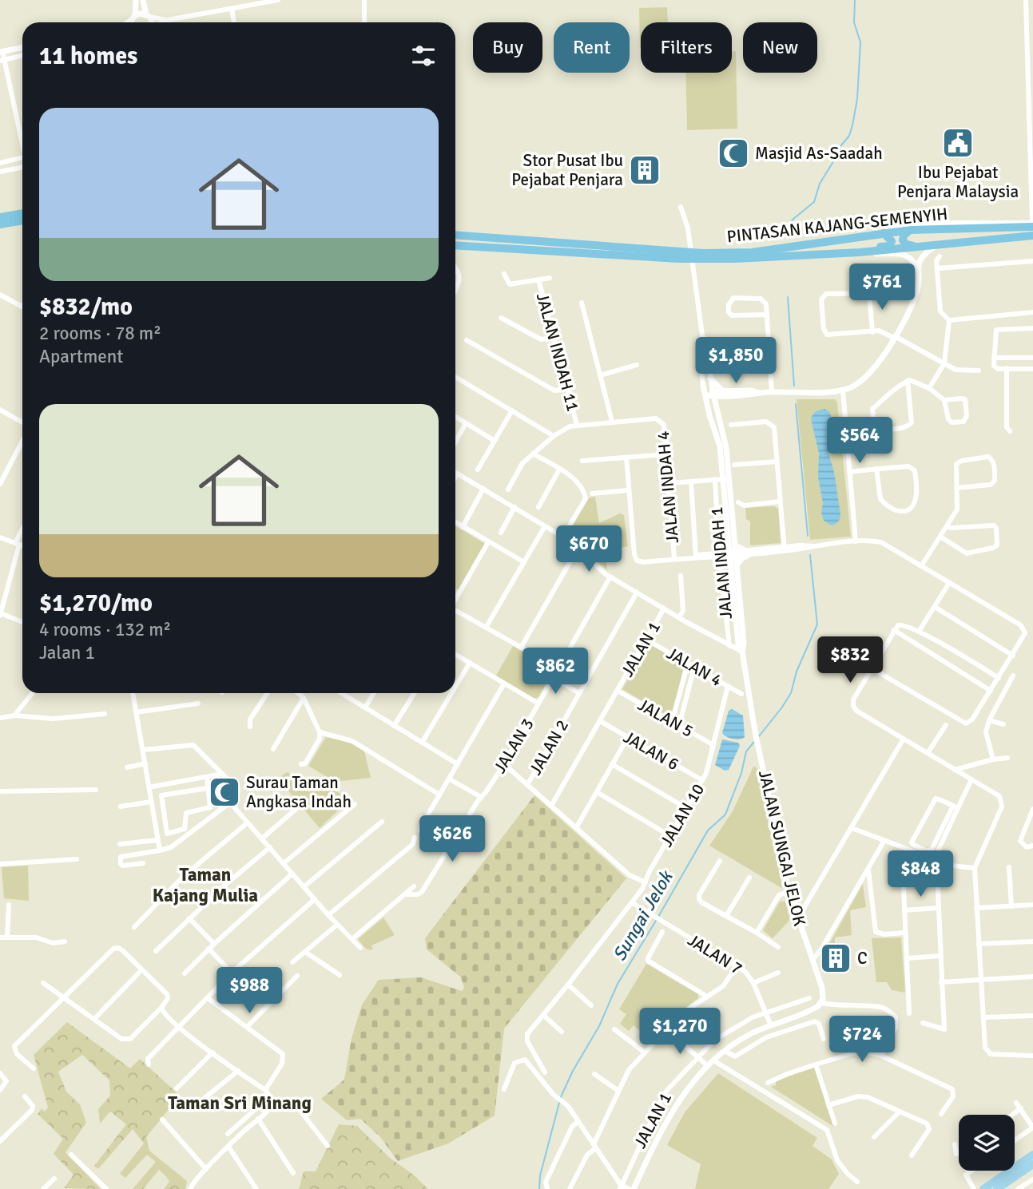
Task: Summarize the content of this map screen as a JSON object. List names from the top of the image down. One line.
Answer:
{"streets":{"highway":["PINTASAN KAJANG-SEMENYIH"],"street":["JALAN INDAH 11","JALAN INDAH 4","JALAN INDAH 1","JALAN 1","JALAN 4","JALAN 5","JALAN 3","JALAN 2","JALAN 6","JALAN 10","JALAN SUNGAI JELOK","JALAN 7"]},"crossings":[["JALAN 1","JALAN 4"],["JALAN 1","JALAN 5"],["JALAN 1","JALAN 6"],["JALAN 1","JALAN 7"],["JALAN 4","JALAN 10"],["JALAN 5","JALAN 10"],["JALAN 6","JALAN 10"],["JALAN 10","JALAN 7"]],"districts":["Taman Kajang Mulia","Taman Sri Minang"],"water":["Sungai Jelok"],"places":{"public building":["Ibu Pejabat Penjara Malaysia"],"mosque":["Masjid As-Saadah","Surau Taman Angkasa Indah"],"building":["Stor Pusat Ibu Pejabat Penjara","C"]},"page":{"chip":["Buy","Rent","Filters","New"],"heading":"11 homes","list":[{"name":"$832/mo","note":"2 rooms · 78 m² · Apartment"},{"name":"$1,270/mo","note":"4 rooms · 132 m² · Jalan 1"}],"price":["$761","$1,850","$564","$670","$832","$862","$626","$848","$988","$1,270","$724"]}}
